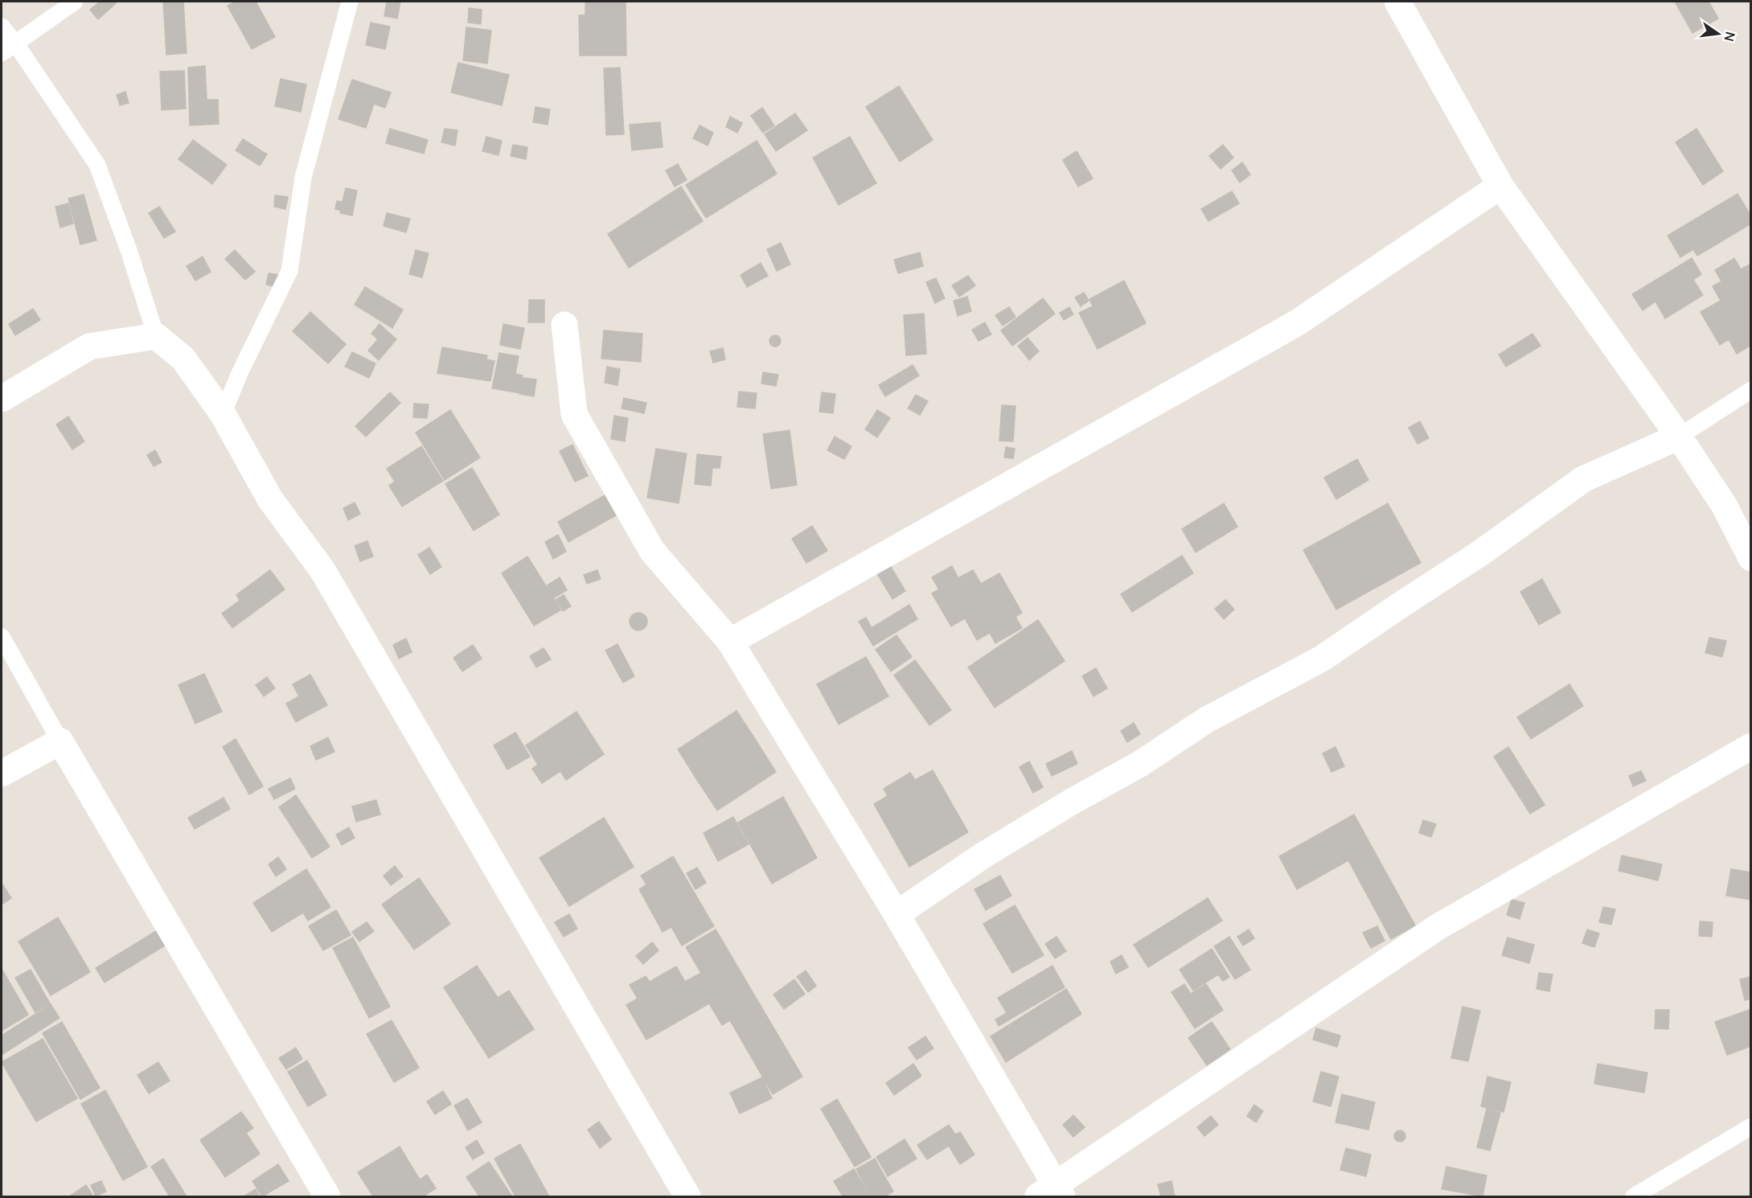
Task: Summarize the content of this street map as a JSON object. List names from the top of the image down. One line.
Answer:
{"north":"right"}
